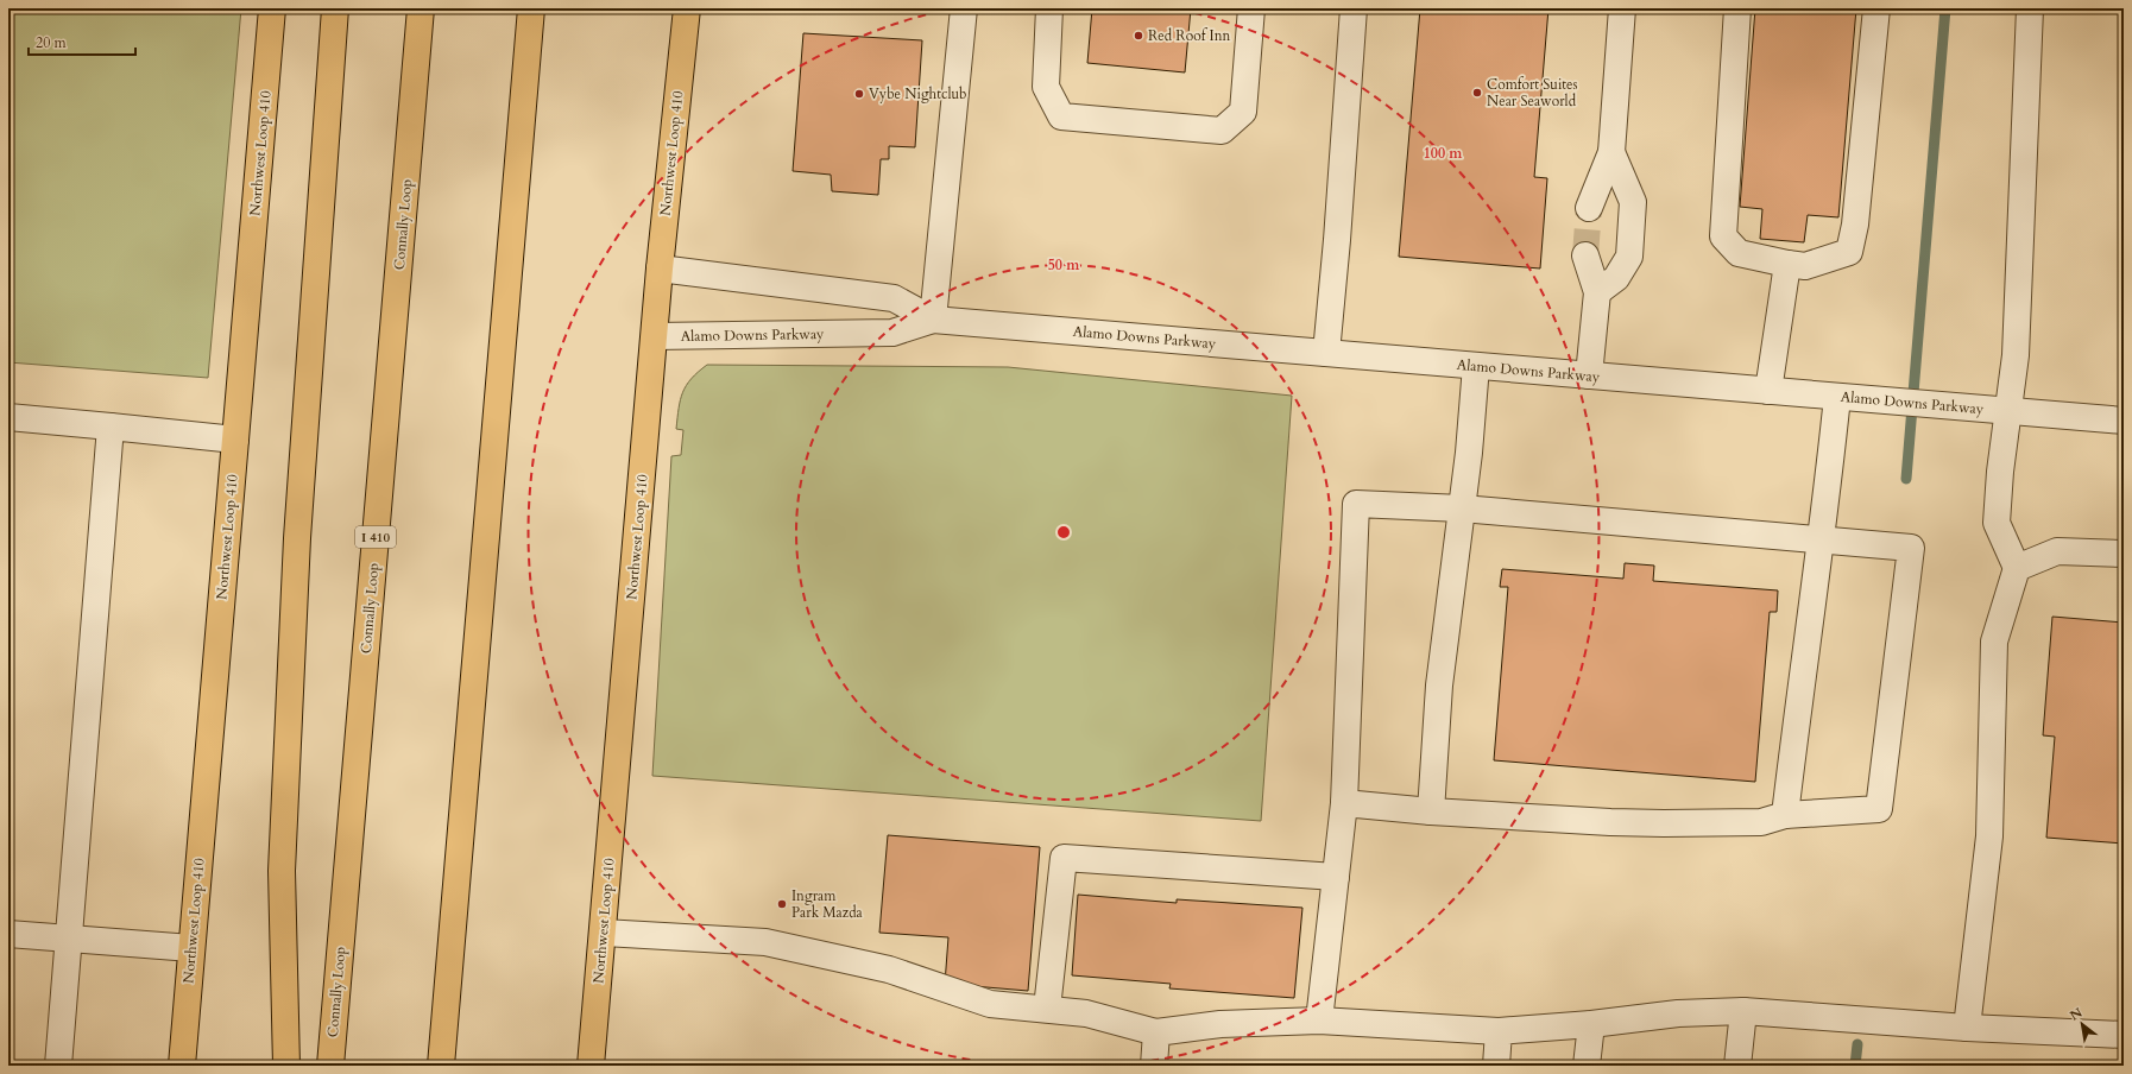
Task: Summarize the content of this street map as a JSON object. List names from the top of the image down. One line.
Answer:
{"streets":{"main road":["Northwest Loop 410","Connally Loop","I 410"],"street":["Alamo Downs Parkway"]},"crossings":[["Northwest Loop 410","Alamo Downs Parkway"]],"places":["Red Roof Inn","Comfort Suites Near Seaworld","Vybe Nightclub","Ingram Park Mazda"],"scale_bar":"20 m","north":"top left","rings":["100 m","50 m"]}
